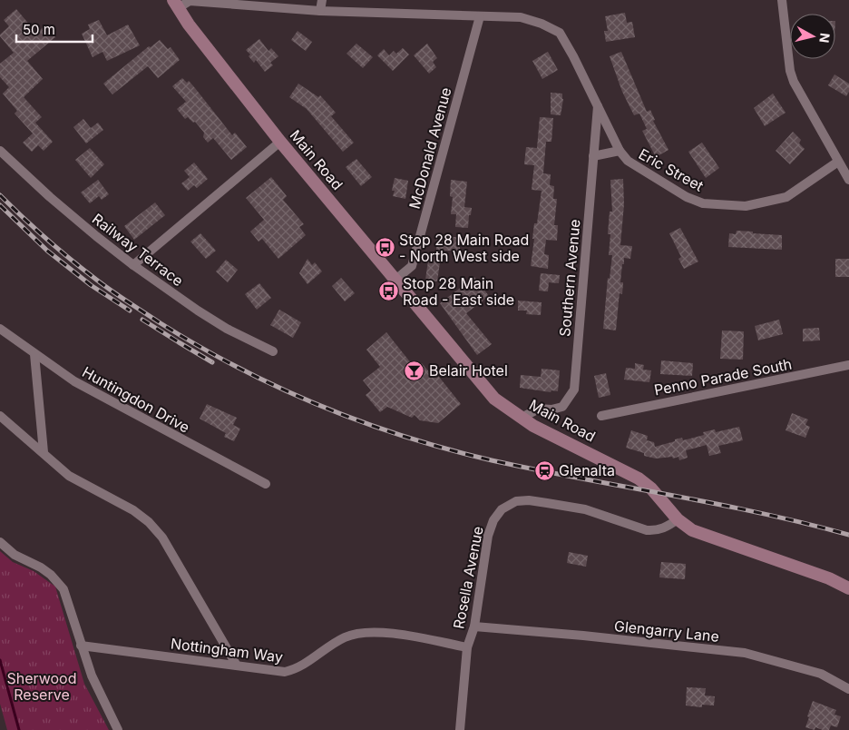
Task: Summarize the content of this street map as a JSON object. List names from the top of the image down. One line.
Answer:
{"streets":{"main road":["Main Road"],"street":["McDonald Avenue","Eric Street","Railway Terrace","Southern Avenue","Penno Parade South","Huntingdon Drive","Rosella Avenue","Glengarry Lane","Nottingham Way"]},"crossings":[["McDonald Avenue","Main Road"],["Main Road","Southern Avenue"],["Main Road","Rosella Avenue"],["Eric Street","Southern Avenue"],["Rosella Avenue","Glengarry Lane"],["Rosella Avenue","Nottingham Way"]],"parks":["Sherwood Reserve"],"places":{"bus stop":["Stop 28 Main Road - North West side","Stop 28 Main Road - East side"],"bar":["Belair Hotel"],"station":["Glenalta"]},"scale_bar":"50 m","north":"right"}
